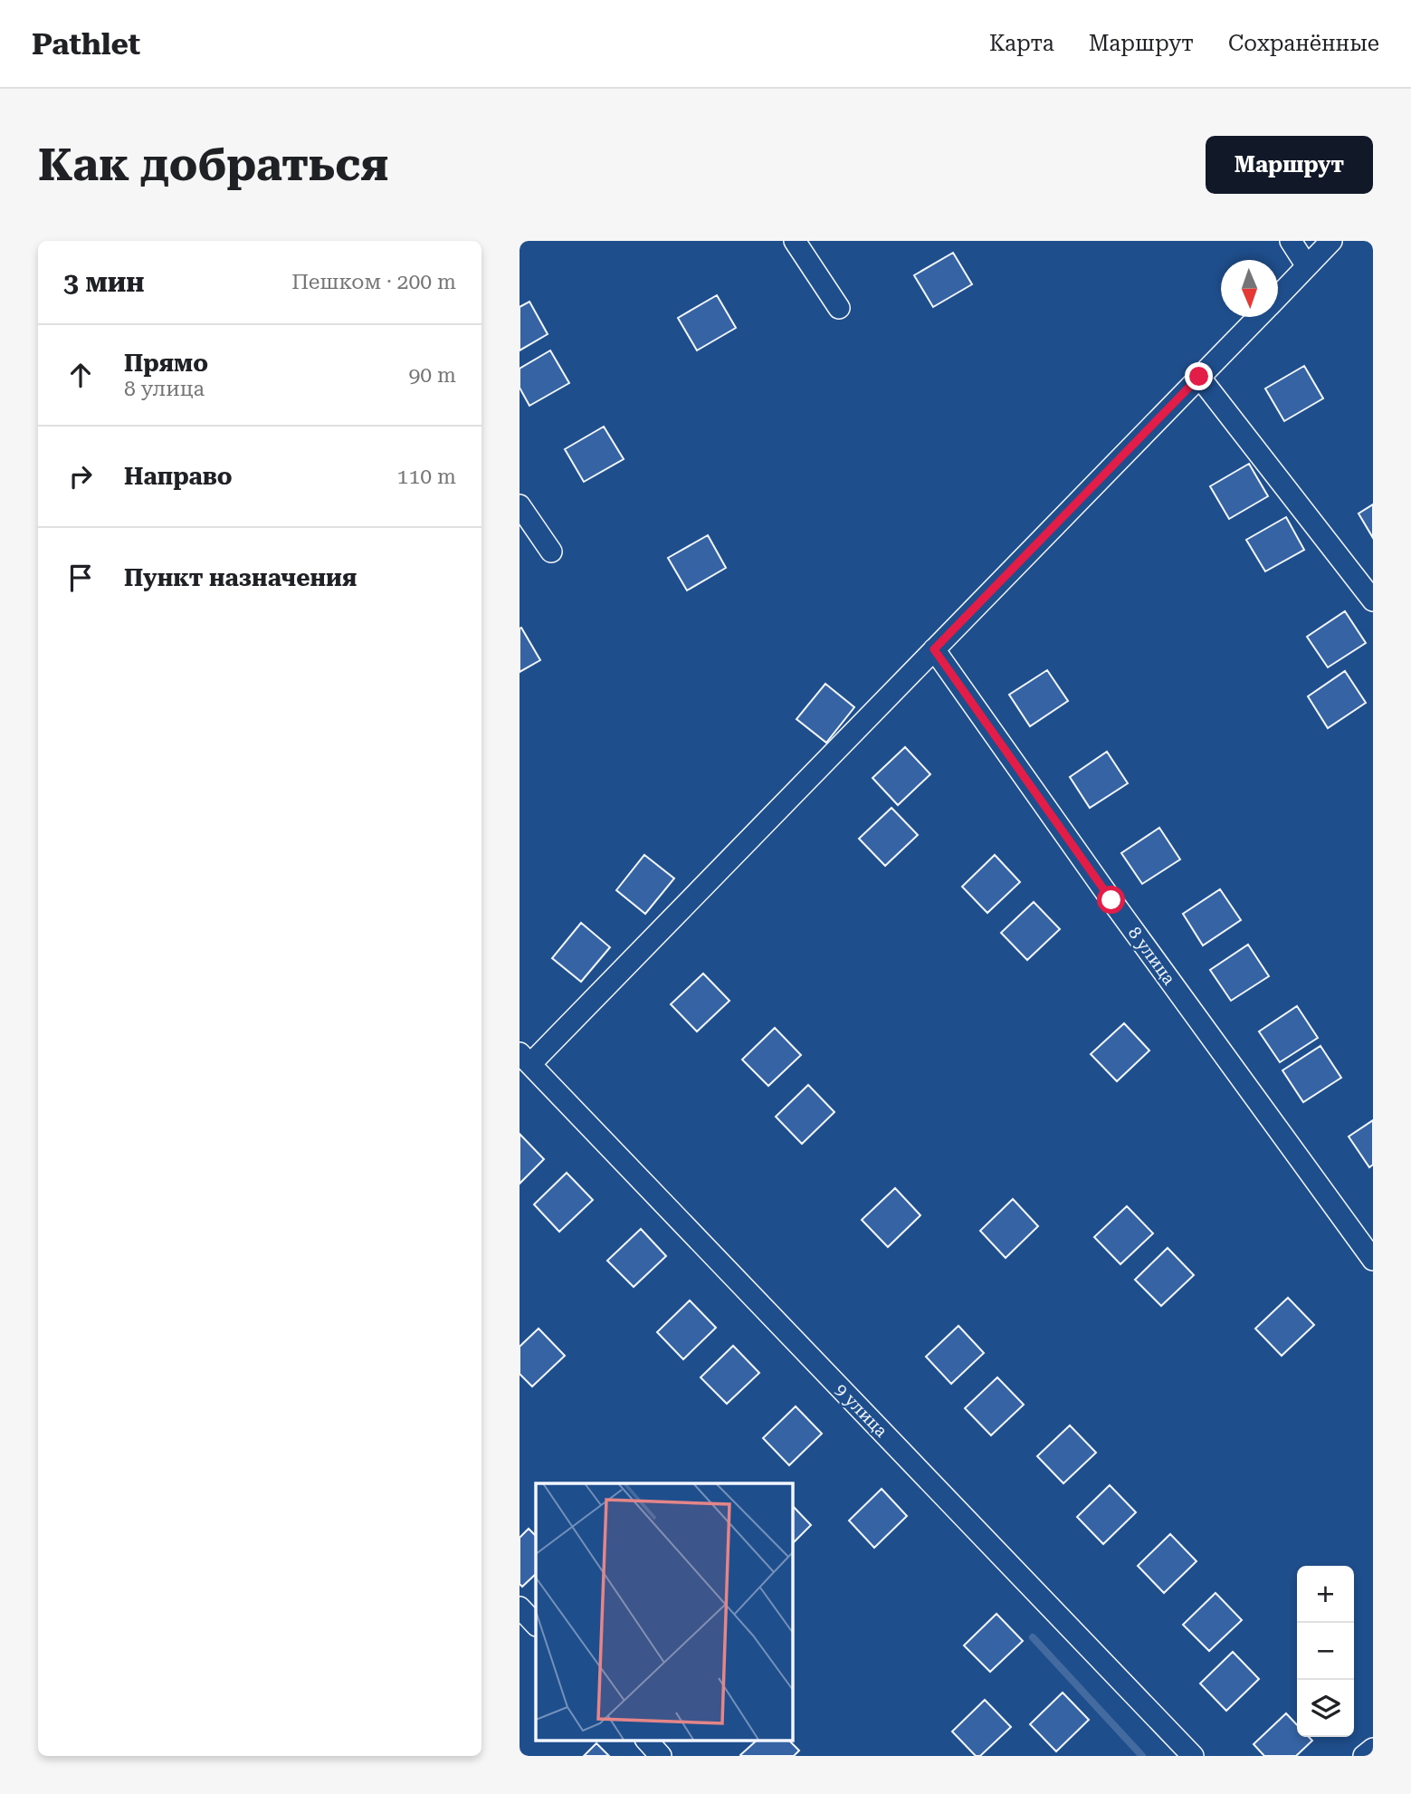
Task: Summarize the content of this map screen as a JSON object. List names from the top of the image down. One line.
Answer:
{"streets":{"street":["8 улица","9 улица"]},"north":"bottom","page":{"header":"Pathlet","nav":["Карта","Маршрут","Сохранённые"],"buttons":"Маршрут","title":"Как добраться","heading":["3 мин","Пешком · 200 m"],"list":[["Прямо","8 улица","90 m"],["Направо","110 m"],"Пункт назначения"],"map_buttons":["+","−"]}}
